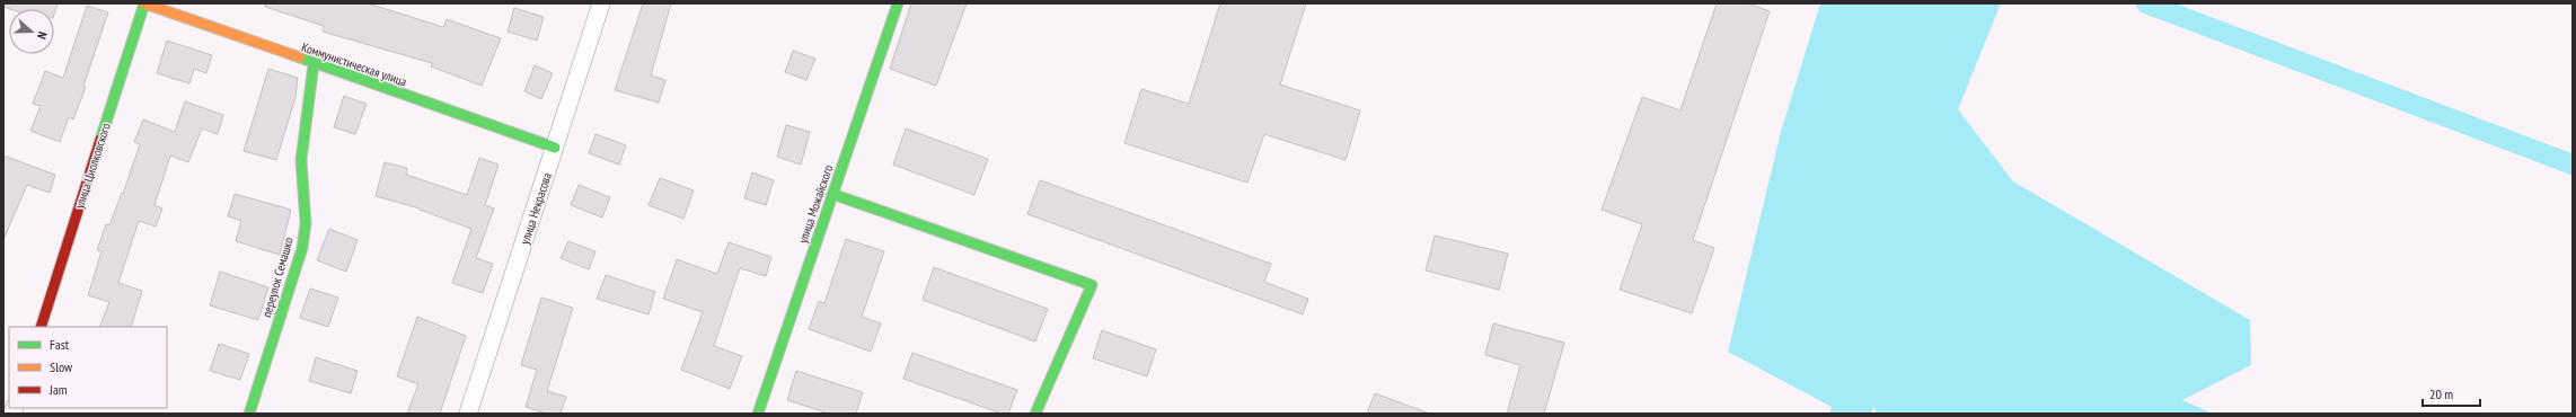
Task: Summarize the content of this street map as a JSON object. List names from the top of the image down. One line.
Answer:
{"streets":{"street":["Коммунистическая улица","улица Циолковского","улица Можайского","улица Некрасова","переулок Семашко"]},"crossings":[["Коммунистическая улица","улица Циолковского"],["Коммунистическая улица","улица Некрасова"],["Коммунистическая улица","переулок Семашко"]],"legend":["Fast","Slow","Jam"],"scale_bar":"20 m","north":"right"}
